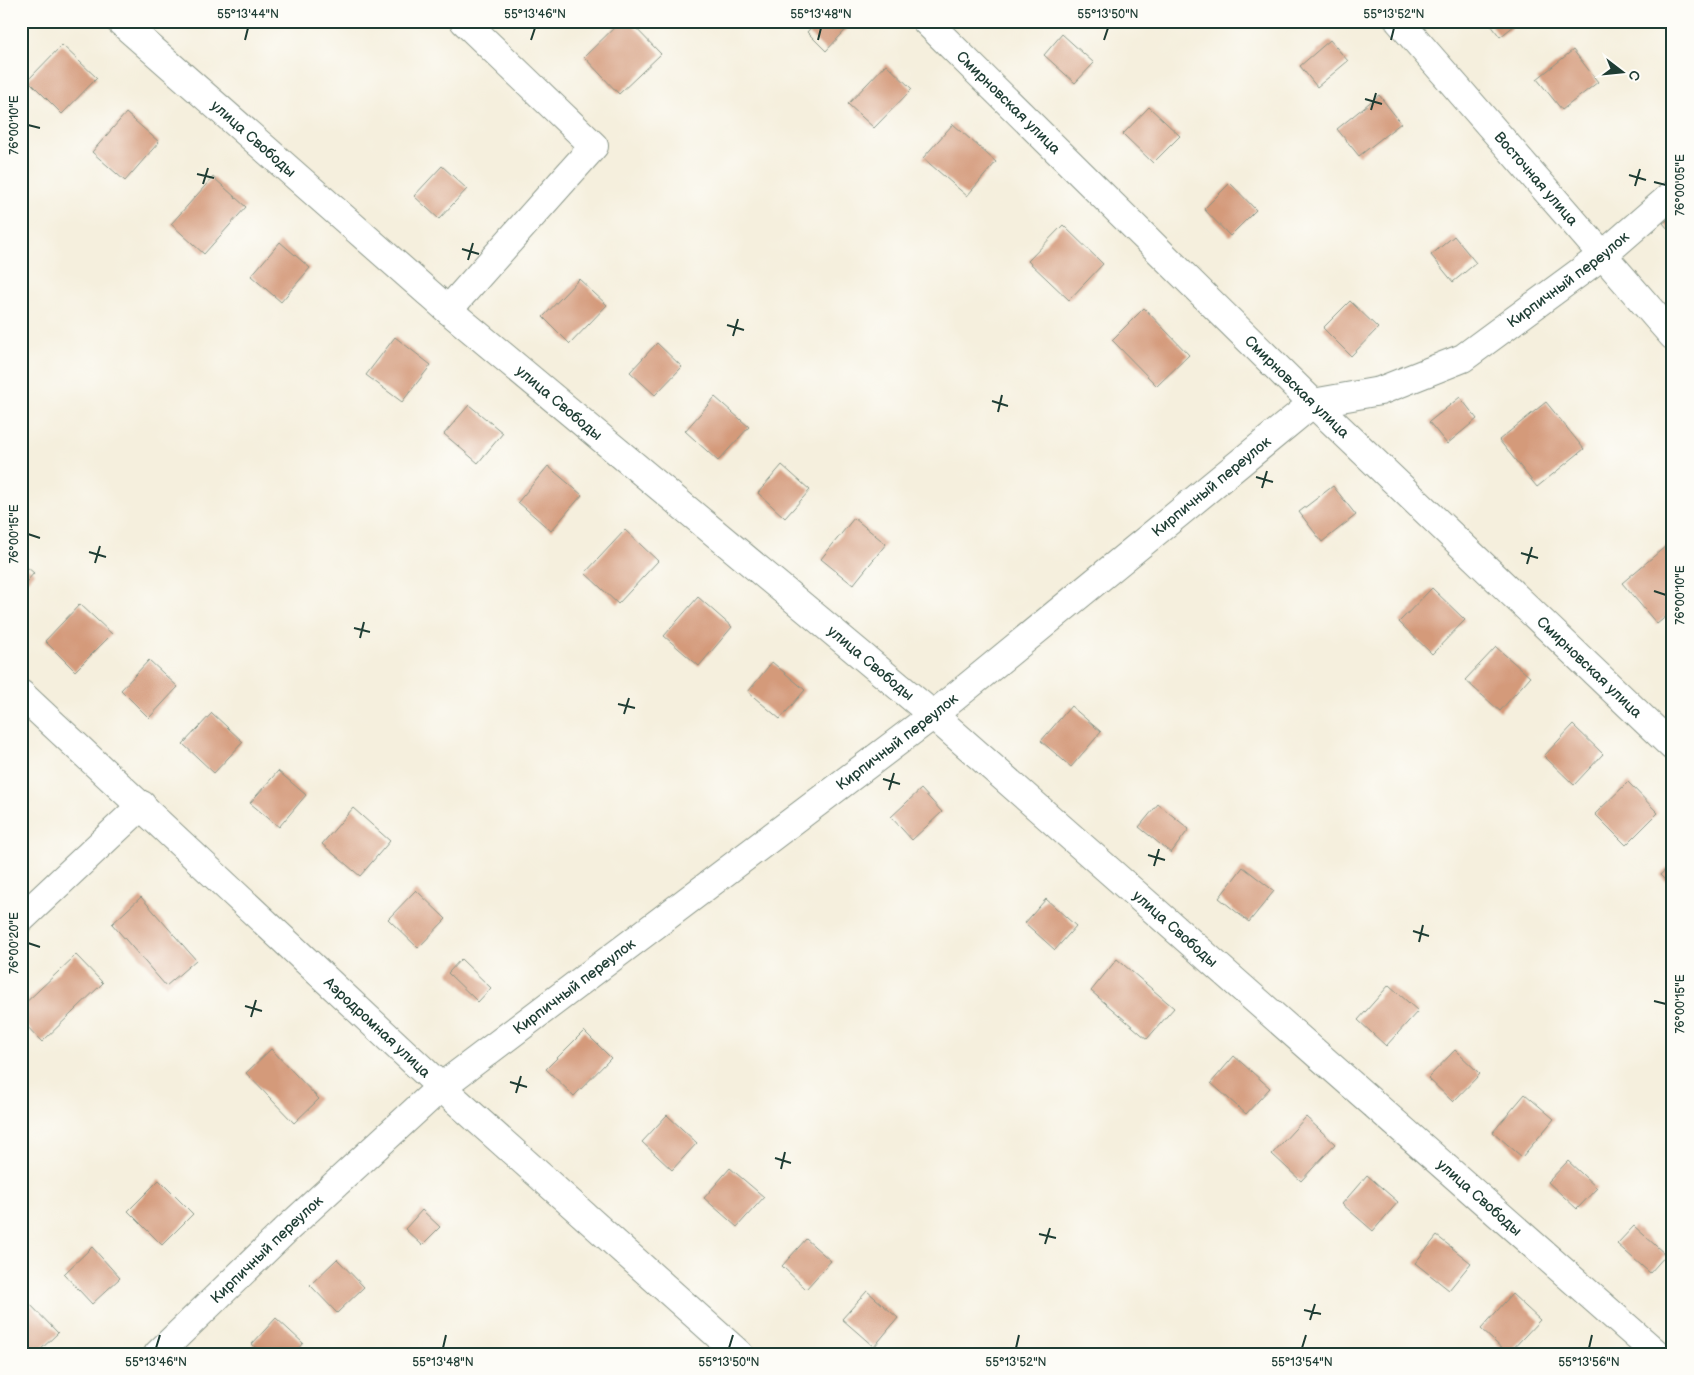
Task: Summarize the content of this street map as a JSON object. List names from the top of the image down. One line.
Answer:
{"streets":{"street":["Смирновская улица","улица Свободы","Восточная улица","Кирпичный переулок","Аэродромная улица"]},"crossings":[["Смирновская улица","Кирпичный переулок"],["улица Свободы","Кирпичный переулок"],["Восточная улица","Кирпичный переулок"],["Кирпичный переулок","Аэродромная улица"]],"north":"right","coordinates":["55°13'44\"N","55°13'46\"N","55°13'48\"N","55°13'50\"N","55°13'52\"N","76°00'10\"E","76°00'05\"E","76°00'15\"E","76°00'20\"E","55°13'54\"N","55°13'56\"N"]}
